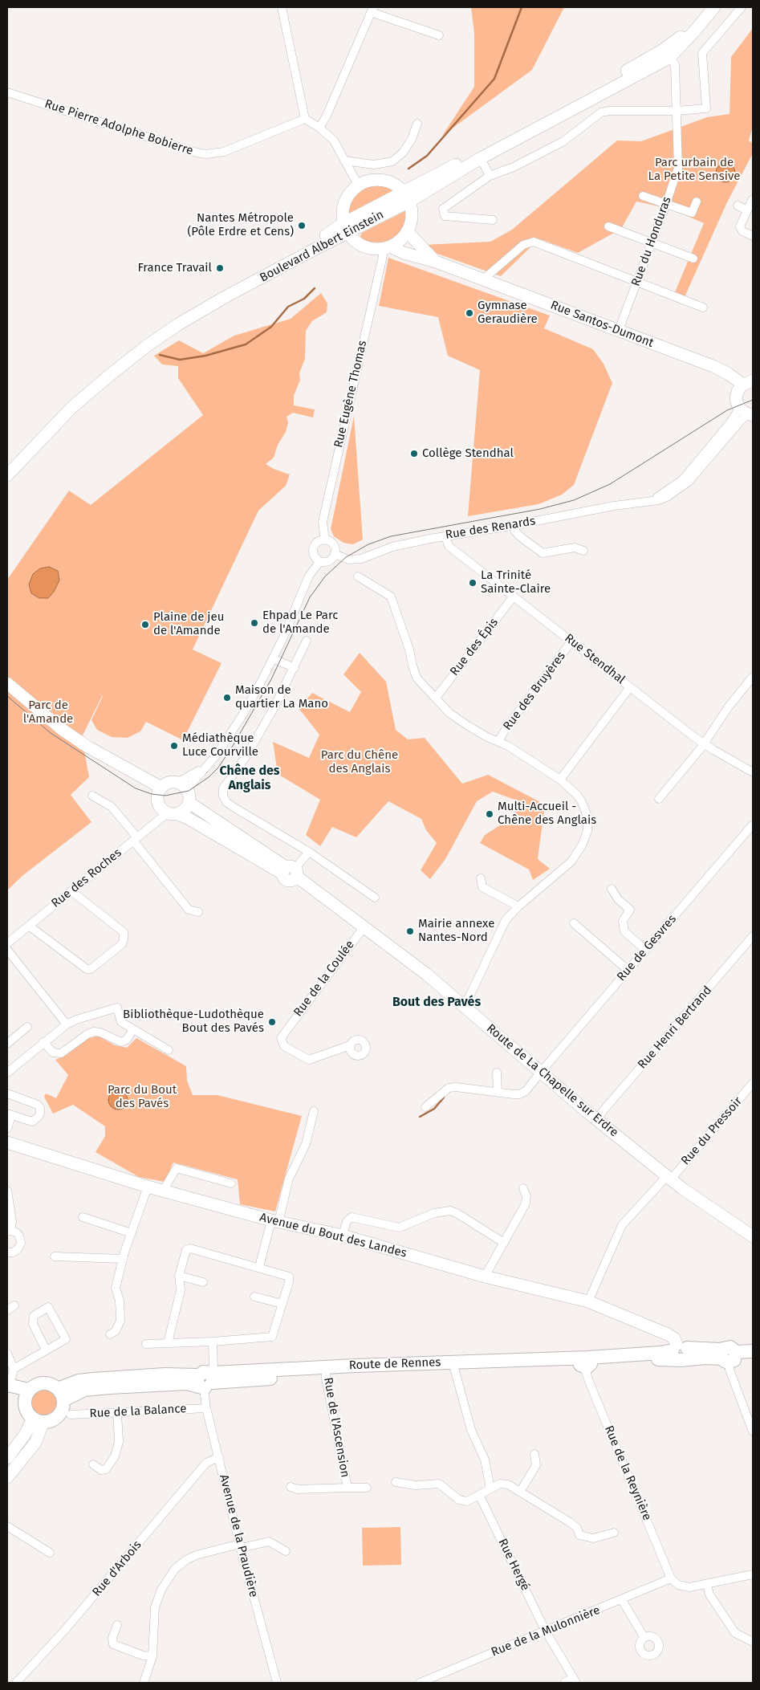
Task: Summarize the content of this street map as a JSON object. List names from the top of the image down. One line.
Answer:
{"streets":{"main road":["Route de Rennes"],"street":["Rue Pierre Adolphe Bobierre","Rue du Honduras","Boulevard Albert Einstein","Rue Santos-Dumont","Rue Eugène Thomas","Rue des Renards","Rue des Épis","Rue Stendhal","Rue des Bruyères","Rue des Roches","Rue de Gesvres","Rue de la Coulée","Rue Henri Bertrand","Route de La Chapelle sur Erdre","Rue du Pressoir","Avenue du Bout des Landes","Rue de la Balance","Rue de l'Ascension","Rue de la Reynière","Avenue de la Praudière","Rue Hergé","Rue d'Arbois","Rue de la Mulonnière"]},"crossings":[["Rue du Honduras","Boulevard Albert Einstein"],["Rue du Honduras","Rue Santos-Dumont"],["Boulevard Albert Einstein","Rue Santos-Dumont"],["Rue Santos-Dumont","Rue Eugène Thomas"],["Rue Eugène Thomas","Rue des Renards"],["Rue des Renards","Rue Stendhal"],["Rue des Épis","Rue Stendhal"],["Rue Stendhal","Rue des Bruyères"],["Rue des Roches","Route de La Chapelle sur Erdre"],["Rue de Gesvres","Route de La Chapelle sur Erdre"],["Rue de la Coulée","Route de La Chapelle sur Erdre"],["Rue Henri Bertrand","Route de La Chapelle sur Erdre"],["Route de La Chapelle sur Erdre","Rue du Pressoir"],["Rue du Pressoir","Avenue du Bout des Landes"],["Avenue du Bout des Landes","Route de Rennes"],["Route de Rennes","Rue de l'Ascension"],["Route de Rennes","Rue de la Reynière"],["Route de Rennes","Avenue de la Praudière"],["Rue de la Balance","Avenue de la Praudière"],["Rue de la Reynière","Rue de la Mulonnière"],["Avenue de la Praudière","Rue d'Arbois"],["Rue Hergé","Rue de la Mulonnière"]],"districts":["Chêne des Anglais","Bout des Pavés"],"parks":["Parc urbain de La Petite Sensive","Parc de l'Amande","Parc du Chêne des Anglais","Parc du Bout des Pavés"],"places":["Nantes Métropole (Pôle Erdre et Cens)","France Travail","Gymnase Geraudière","Collège Stendhal","La Trinité Sainte-Claire","Ehpad Le Parc de l'Amande","Plaine de jeu de l'Amande","Maison de quartier La Mano","Médiathèque Luce Courville","Multi-Accueil - Chêne des Anglais","Mairie annexe Nantes-Nord","Bibliothèque-Ludothèque Bout des Pavés"]}
